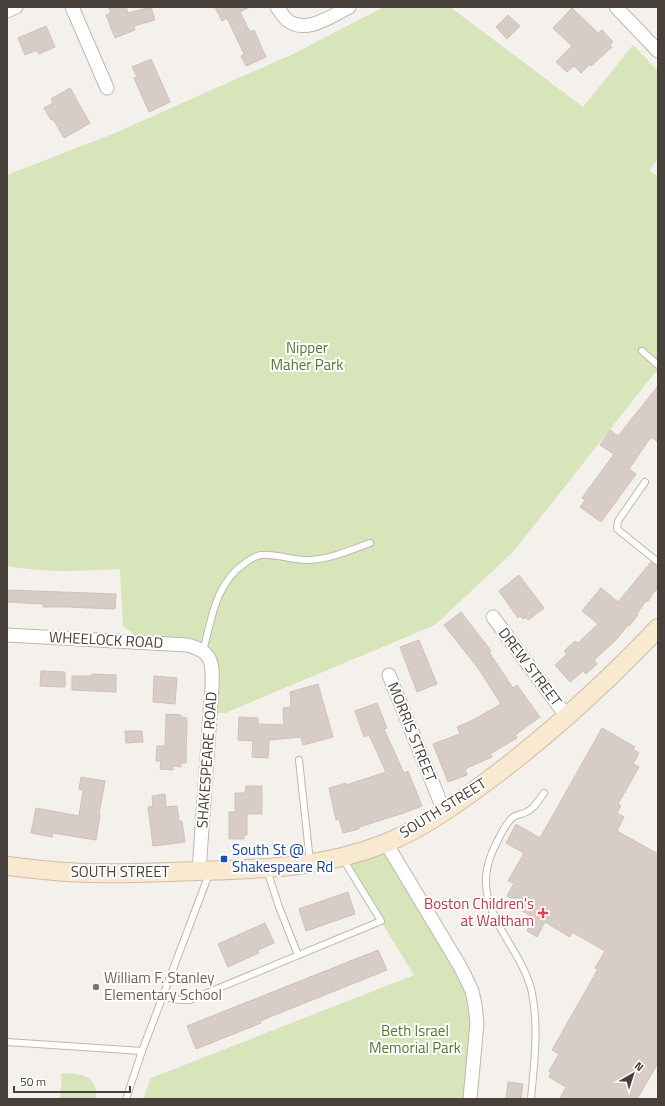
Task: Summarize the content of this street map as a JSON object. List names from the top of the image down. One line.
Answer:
{"streets":{"main road":["SOUTH STREET"],"street":["WHEELOCK ROAD","DREW STREET","MORRIS STREET","SHAKESPEARE ROAD"]},"crossings":[["WHEELOCK ROAD","SHAKESPEARE ROAD"],["DREW STREET","SOUTH STREET"],["MORRIS STREET","SOUTH STREET"],["SHAKESPEARE ROAD","SOUTH STREET"]],"parks":["Nipper Maher Park","Beth Israel Memorial Park"],"places":{"transit":["South St @ Shakespeare Rd"],"health":["Boston Children's at Waltham"],"other":["William F. Stanley Elementary School"]},"scale_bar":"50 m","north":"top right"}
